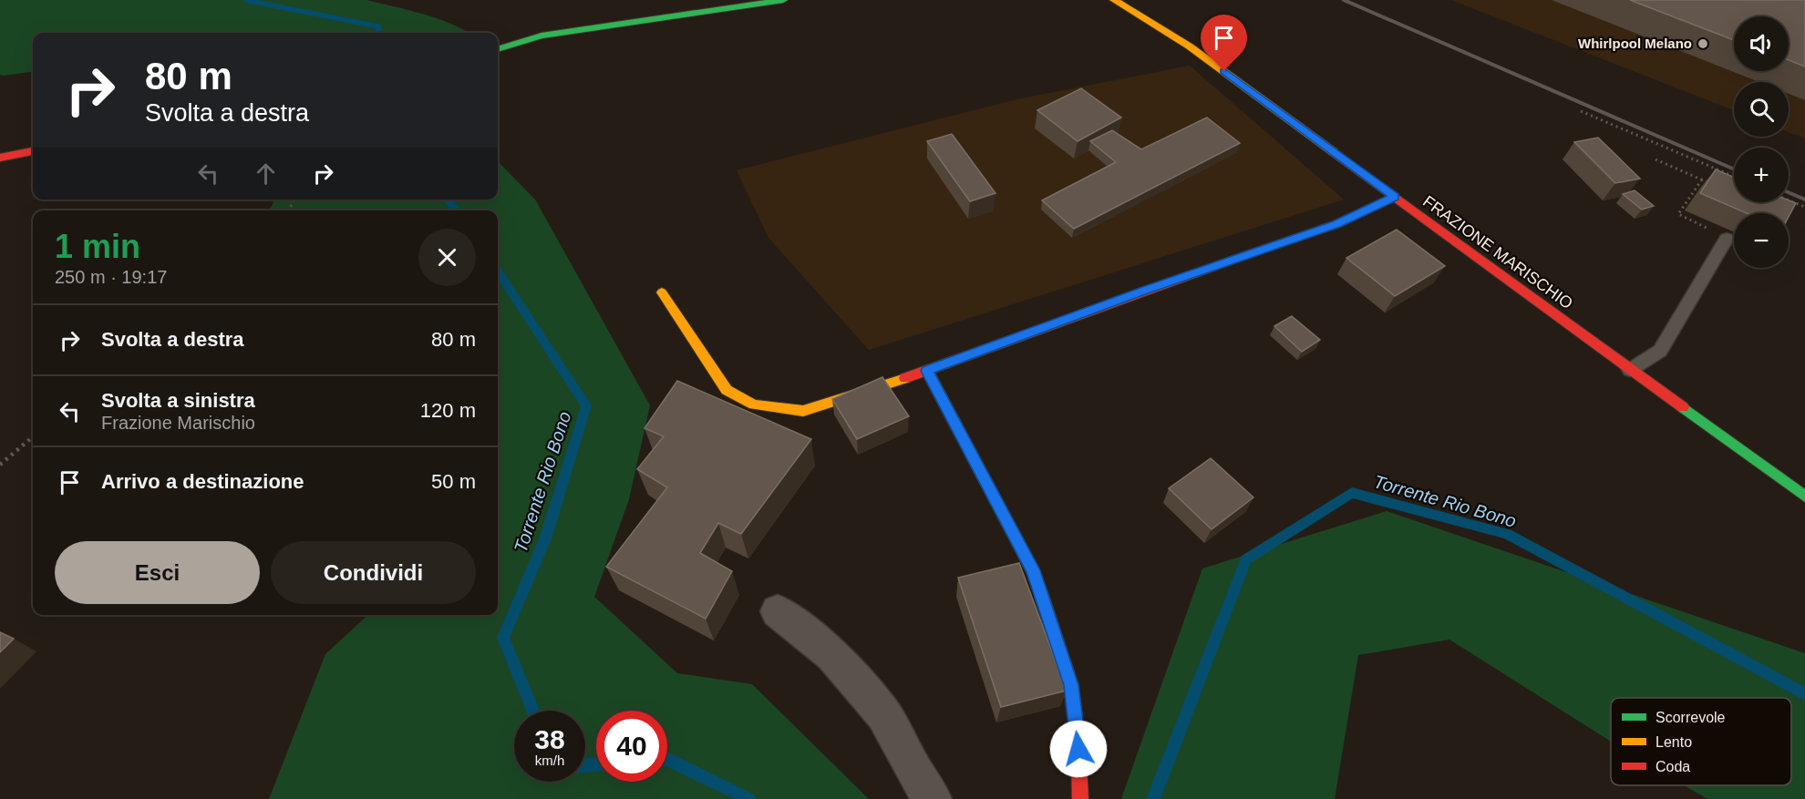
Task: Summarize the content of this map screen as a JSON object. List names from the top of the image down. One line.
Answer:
{"streets":{"street":["FRAZIONE MARISCHIO"]},"water":["Torrente Rio Bono"],"places":["Whirlpool Melano"],"legend":["Scorrevole","Lento","Coda"],"page":{"map_buttons":["+","−"],"turn":["80 m","Svolta a destra"],"heading":["1 min","250 m · 19:17"],"list":[{"name":"Svolta a destra","value":"80 m"},{"name":"Svolta a sinistra","note":"Frazione Marischio","value":"120 m"},{"name":"Arrivo a destinazione","value":"50 m"}],"buttons":["Esci","Condividi"],"speed":"38 km/h","limit":"40"}}
